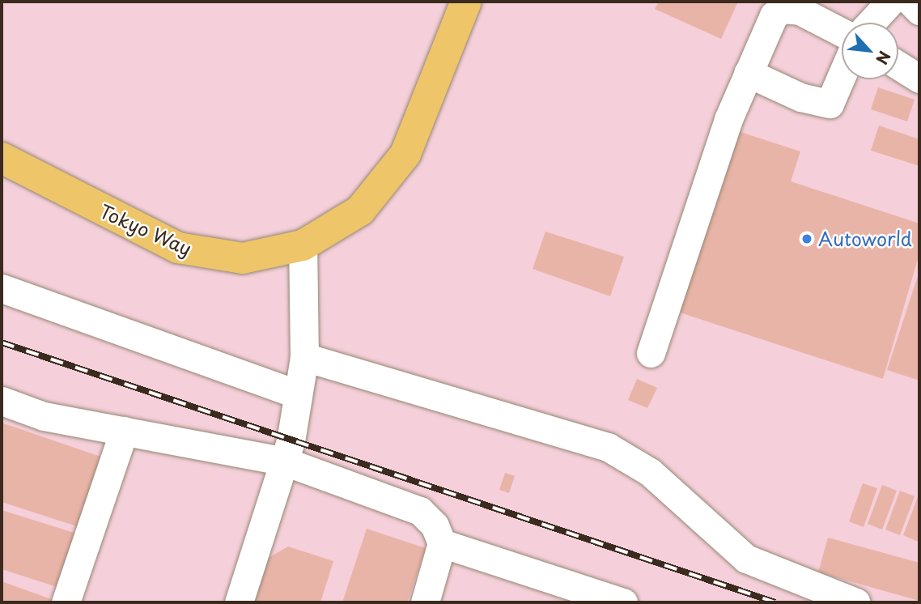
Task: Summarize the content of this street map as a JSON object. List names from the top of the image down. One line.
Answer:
{"streets":{"main road":["Tokyo Way"]},"places":["Autoworld"],"north":"bottom right"}
